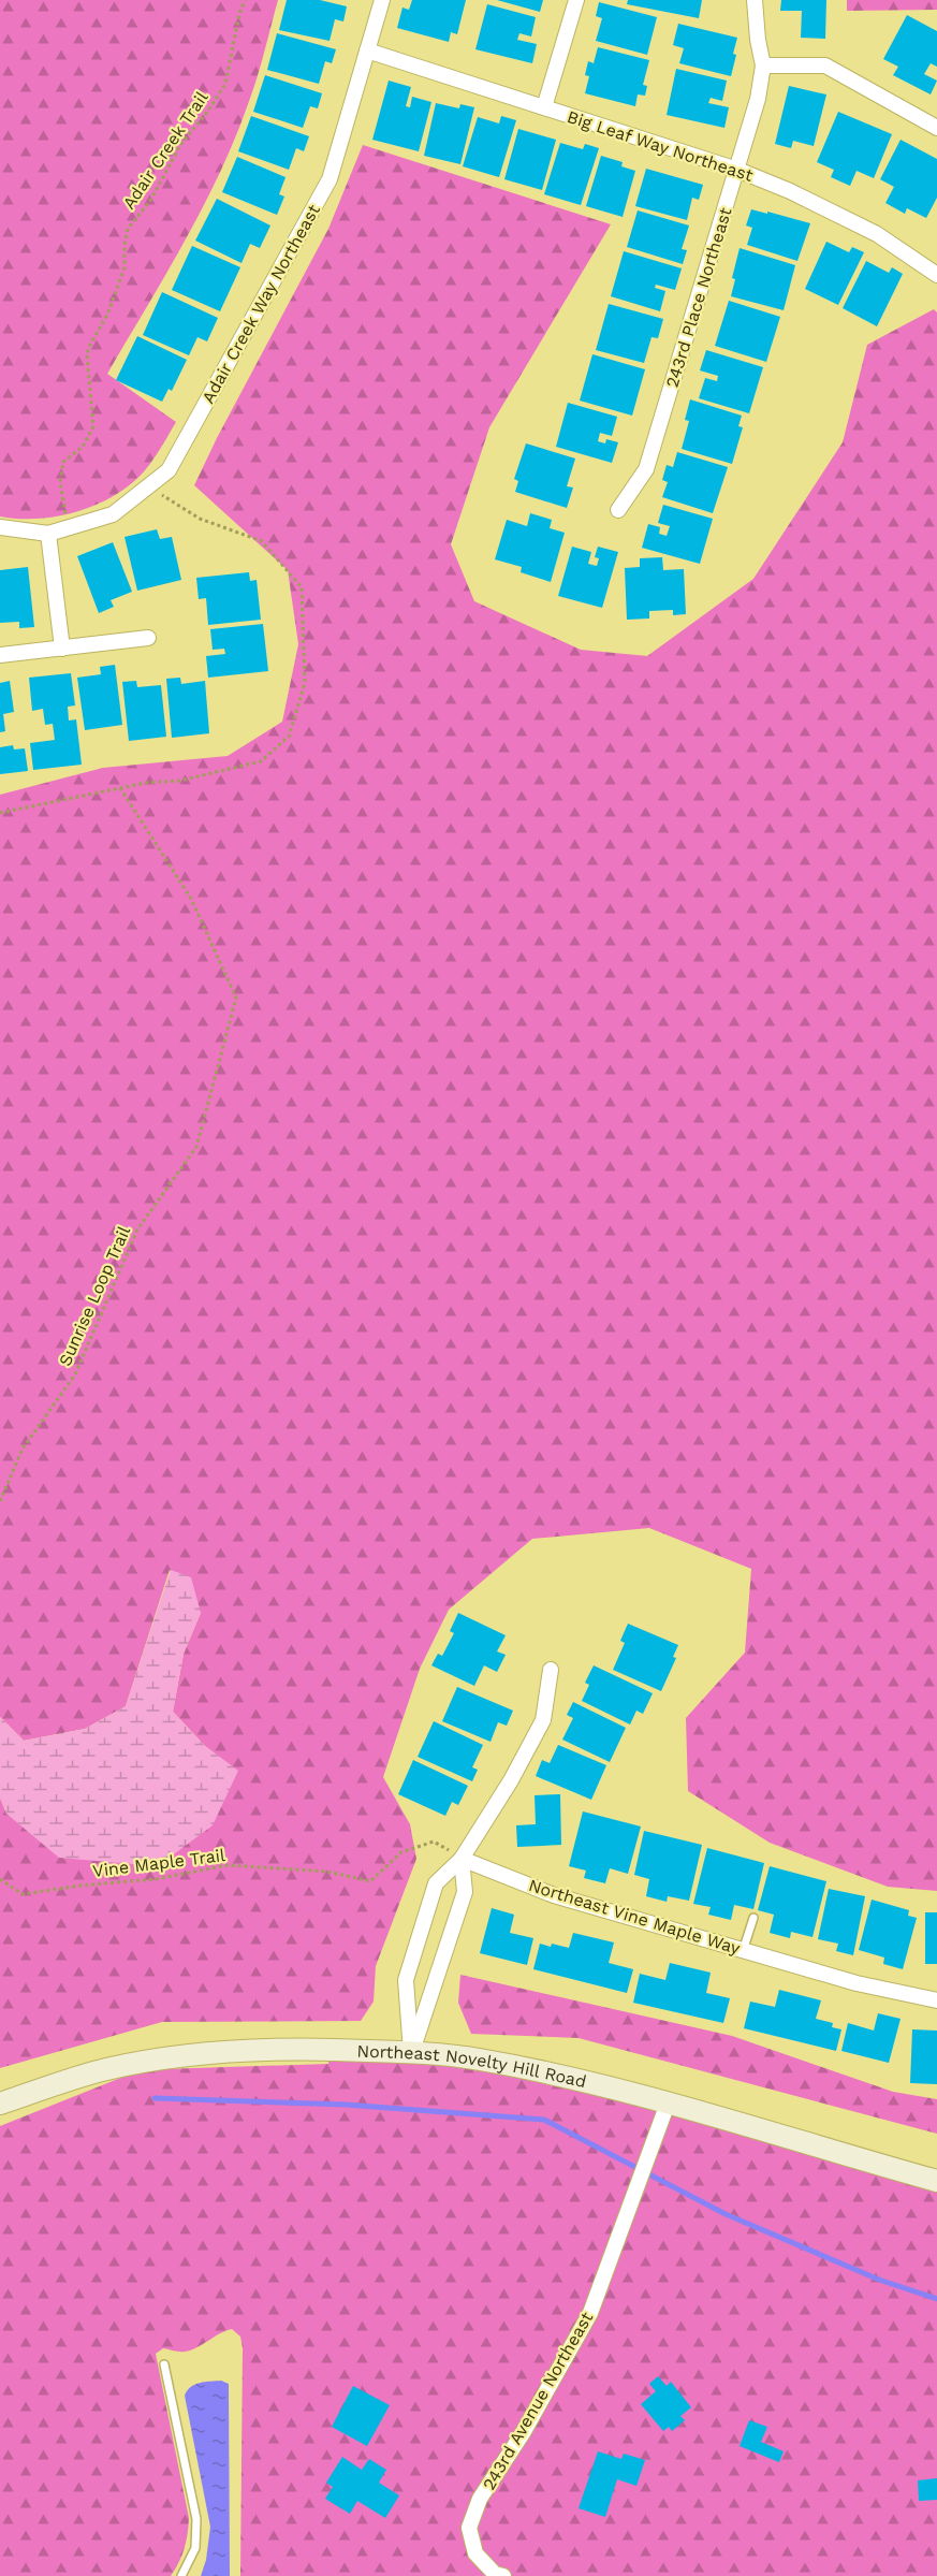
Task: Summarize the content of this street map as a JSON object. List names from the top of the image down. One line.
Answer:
{"streets":{"main road":["Northeast Novelty Hill Road"],"street":["Big Leaf Way Northeast","243rd Place Northeast","Adair Creek Way Northeast","Northeast Vine Maple Way","243rd Avenue Northeast"],"path":["Adair Creek Trail","Sunrise Loop Trail","Vine Maple Trail"]},"crossings":[["Big Leaf Way Northeast","243rd Place Northeast"],["Big Leaf Way Northeast","Adair Creek Way Northeast"],["Adair Creek Trail","Adair Creek Way Northeast"],["Vine Maple Trail","Northeast Vine Maple Way"],["Northeast Novelty Hill Road","243rd Avenue Northeast"]]}
